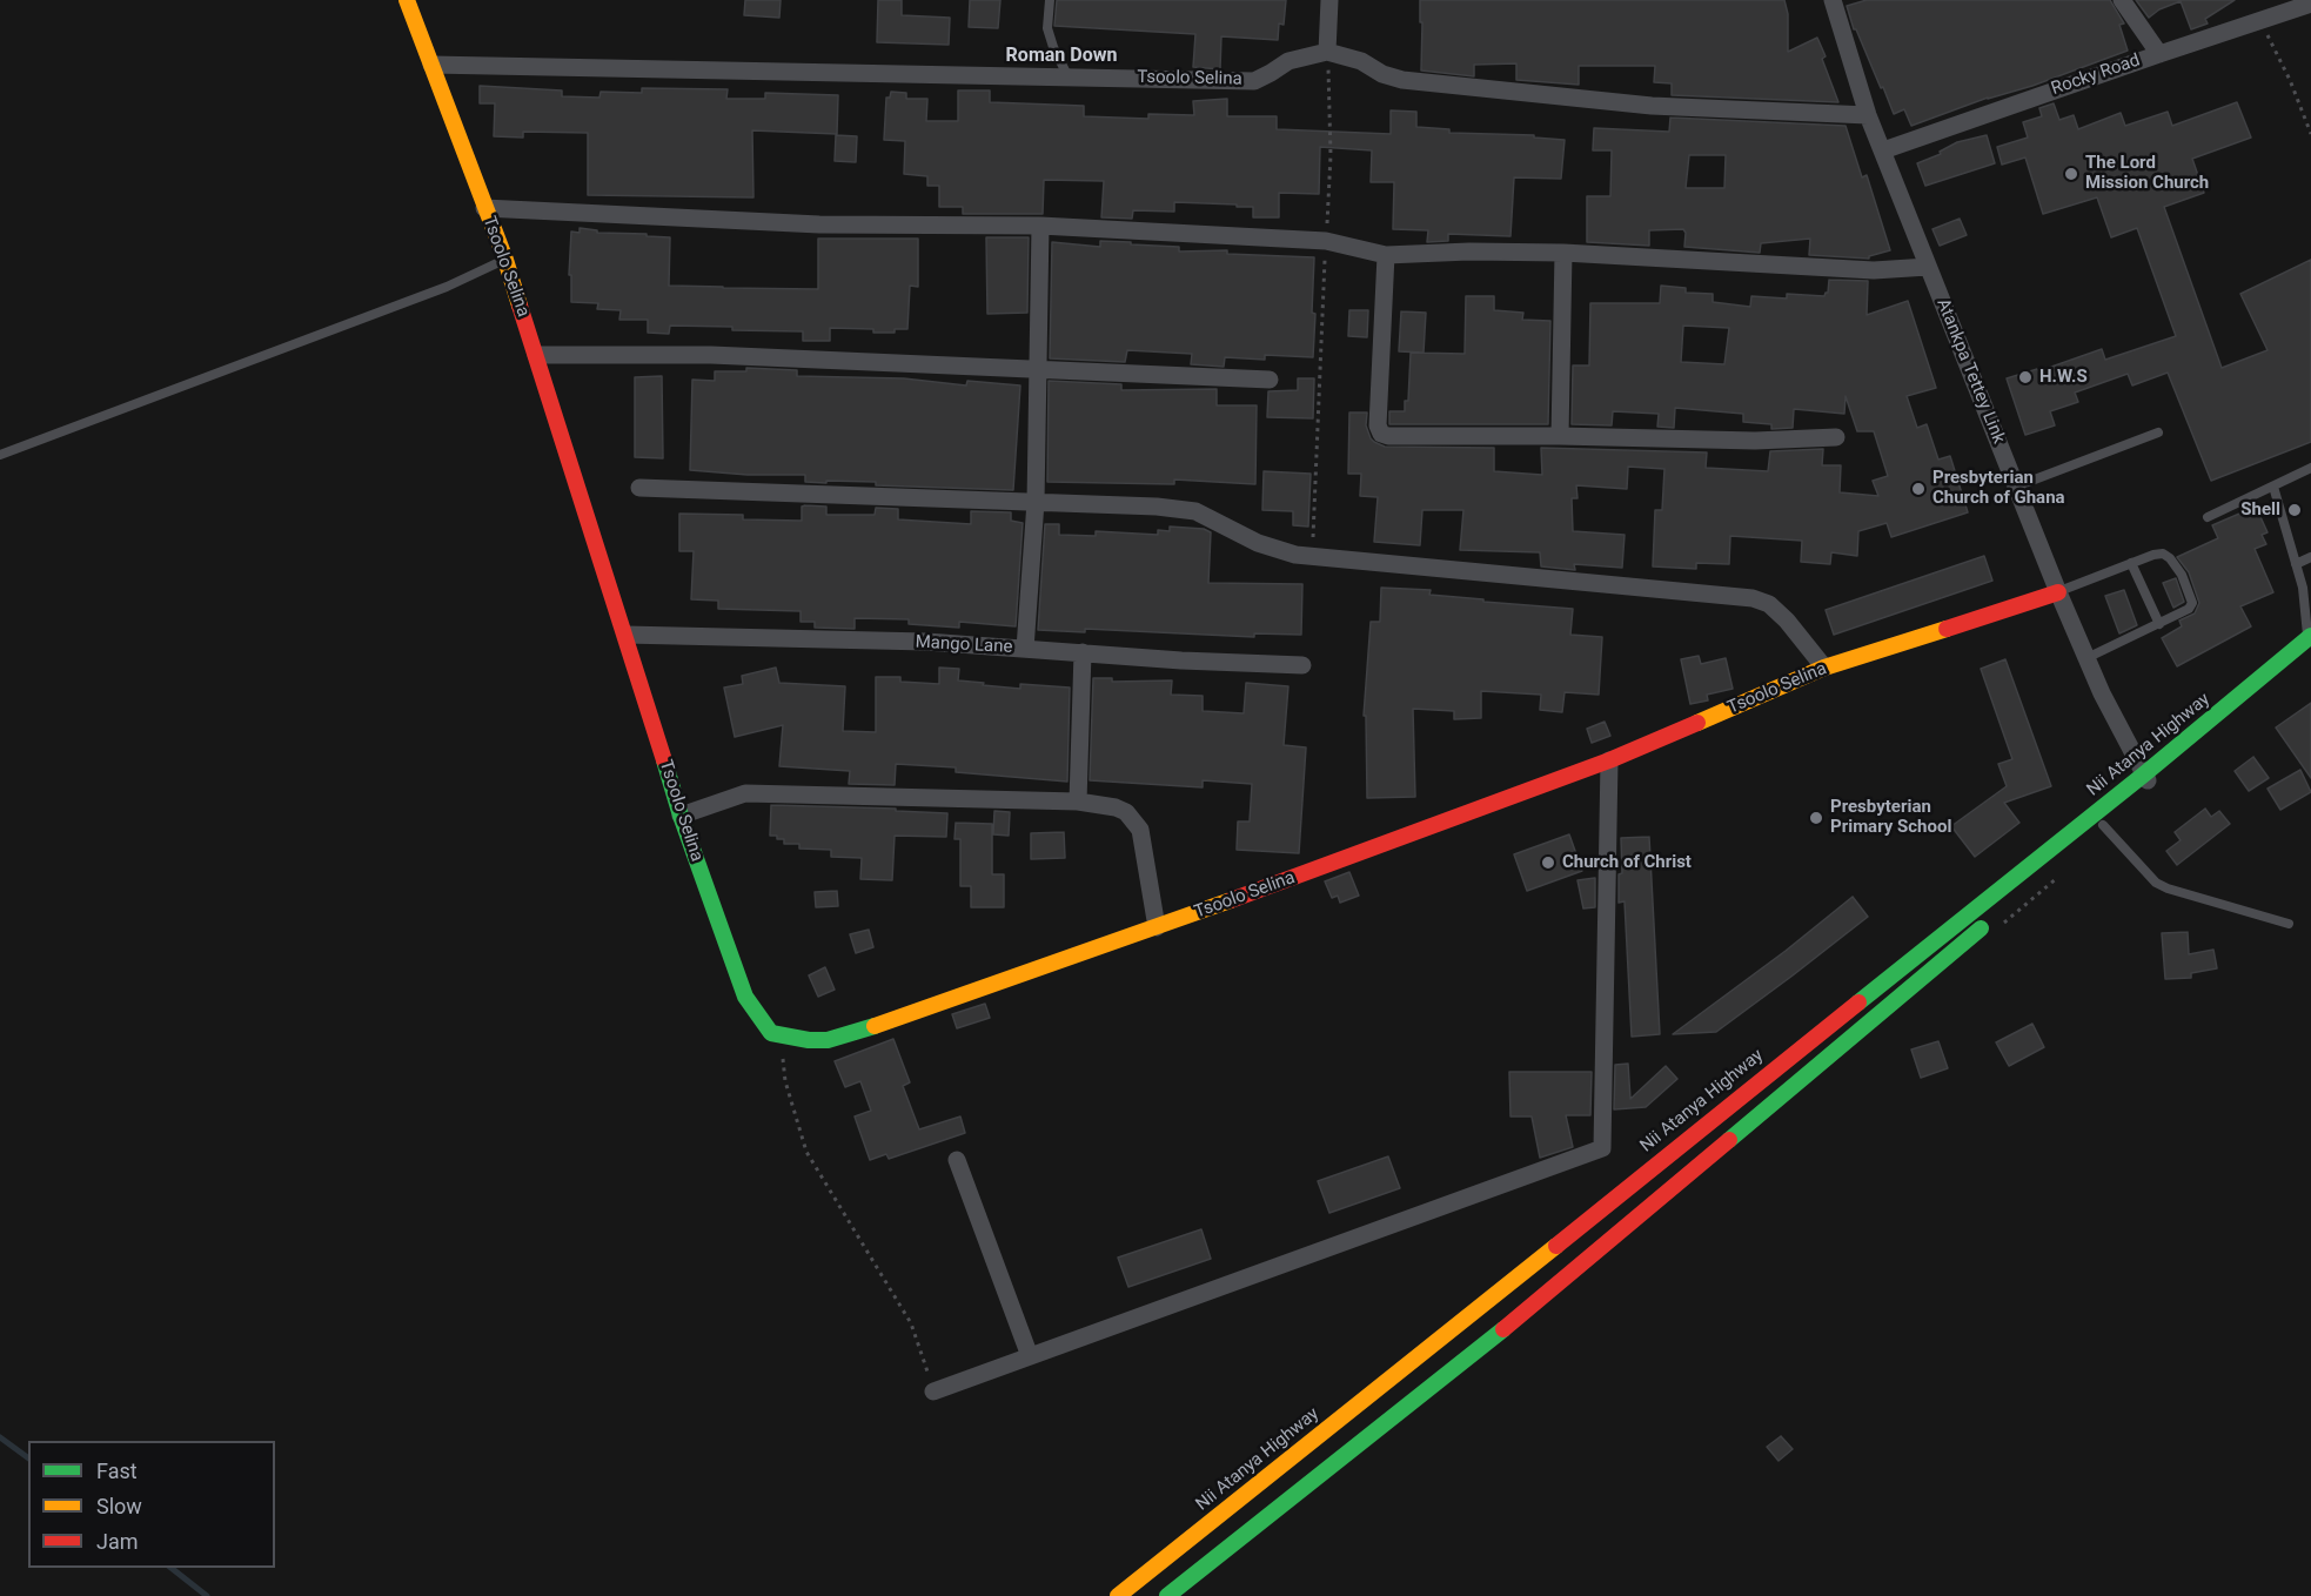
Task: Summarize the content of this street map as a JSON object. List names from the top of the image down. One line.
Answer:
{"streets":{"main road":["Tsoolo Selina","Nii Atanya Highway"],"street":["Rocky Road","Atankpa Tettey Link","Mango Lane"]},"crossings":[["Rocky Road","Atankpa Tettey Link"],["Tsoolo Selina","Atankpa Tettey Link"],["Tsoolo Selina","Mango Lane"],["Atankpa Tettey Link","Nii Atanya Highway"]],"districts":["Roman Down"],"places":["The Lord Mission Church","H.W.S","Presbyterian Church of Ghana","Shell","Presbyterian Primary School","Church of Christ"],"legend":["Fast","Slow","Jam"]}
